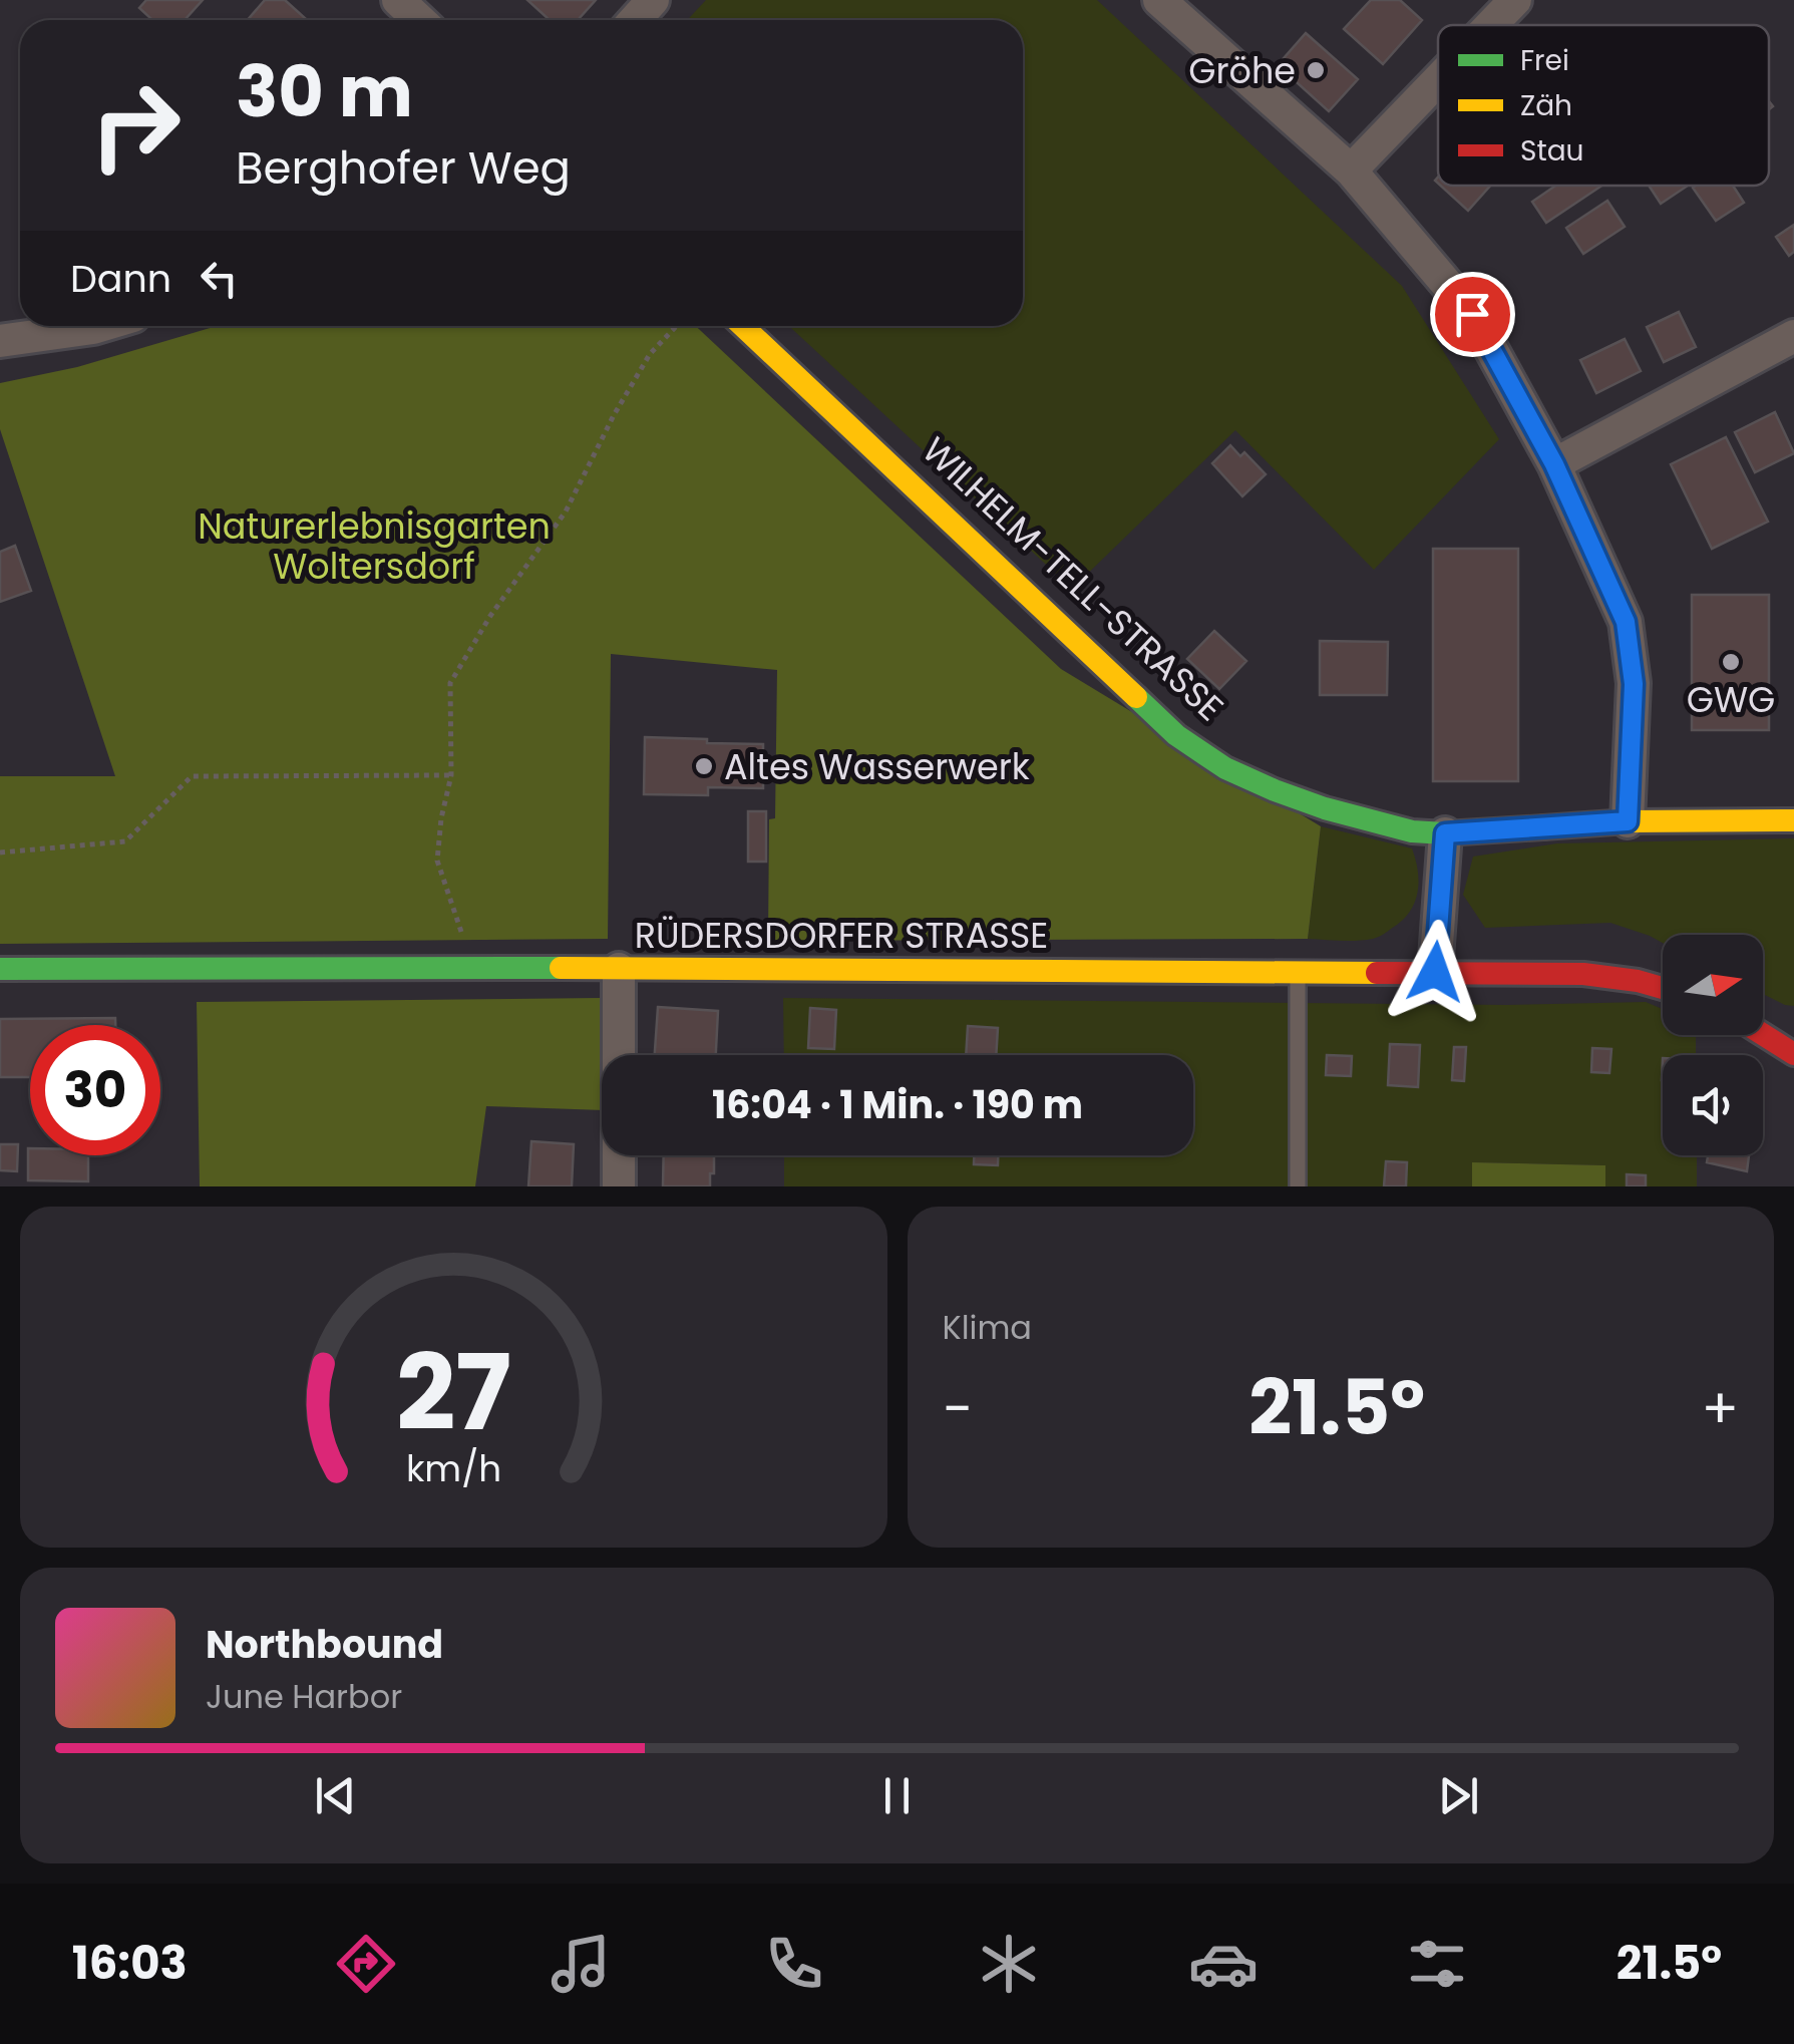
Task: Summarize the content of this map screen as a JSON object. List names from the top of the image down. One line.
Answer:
{"streets":{"main road":["WILHELM-TELL-STRASSE","RÜDERSDORFER STRASSE"]},"parks":["Naturerlebnisgarten Woltersdorf"],"places":["Gröhe","GWG","Altes Wasserwerk"],"legend":["Frei","Zäh","Stau"],"north":"right","page":{"turn":["30 m","Berghofer Weg"],"then":"Dann","limit":"30","trip":"16:04 · 1 Min. · 190 m","tile":"Klima","heat":["−","21.5°","+"],"song":["Northbound","June Harbor"],"tabs":["16:03","21.5°"],"gauge":["27","km/h"]}}
